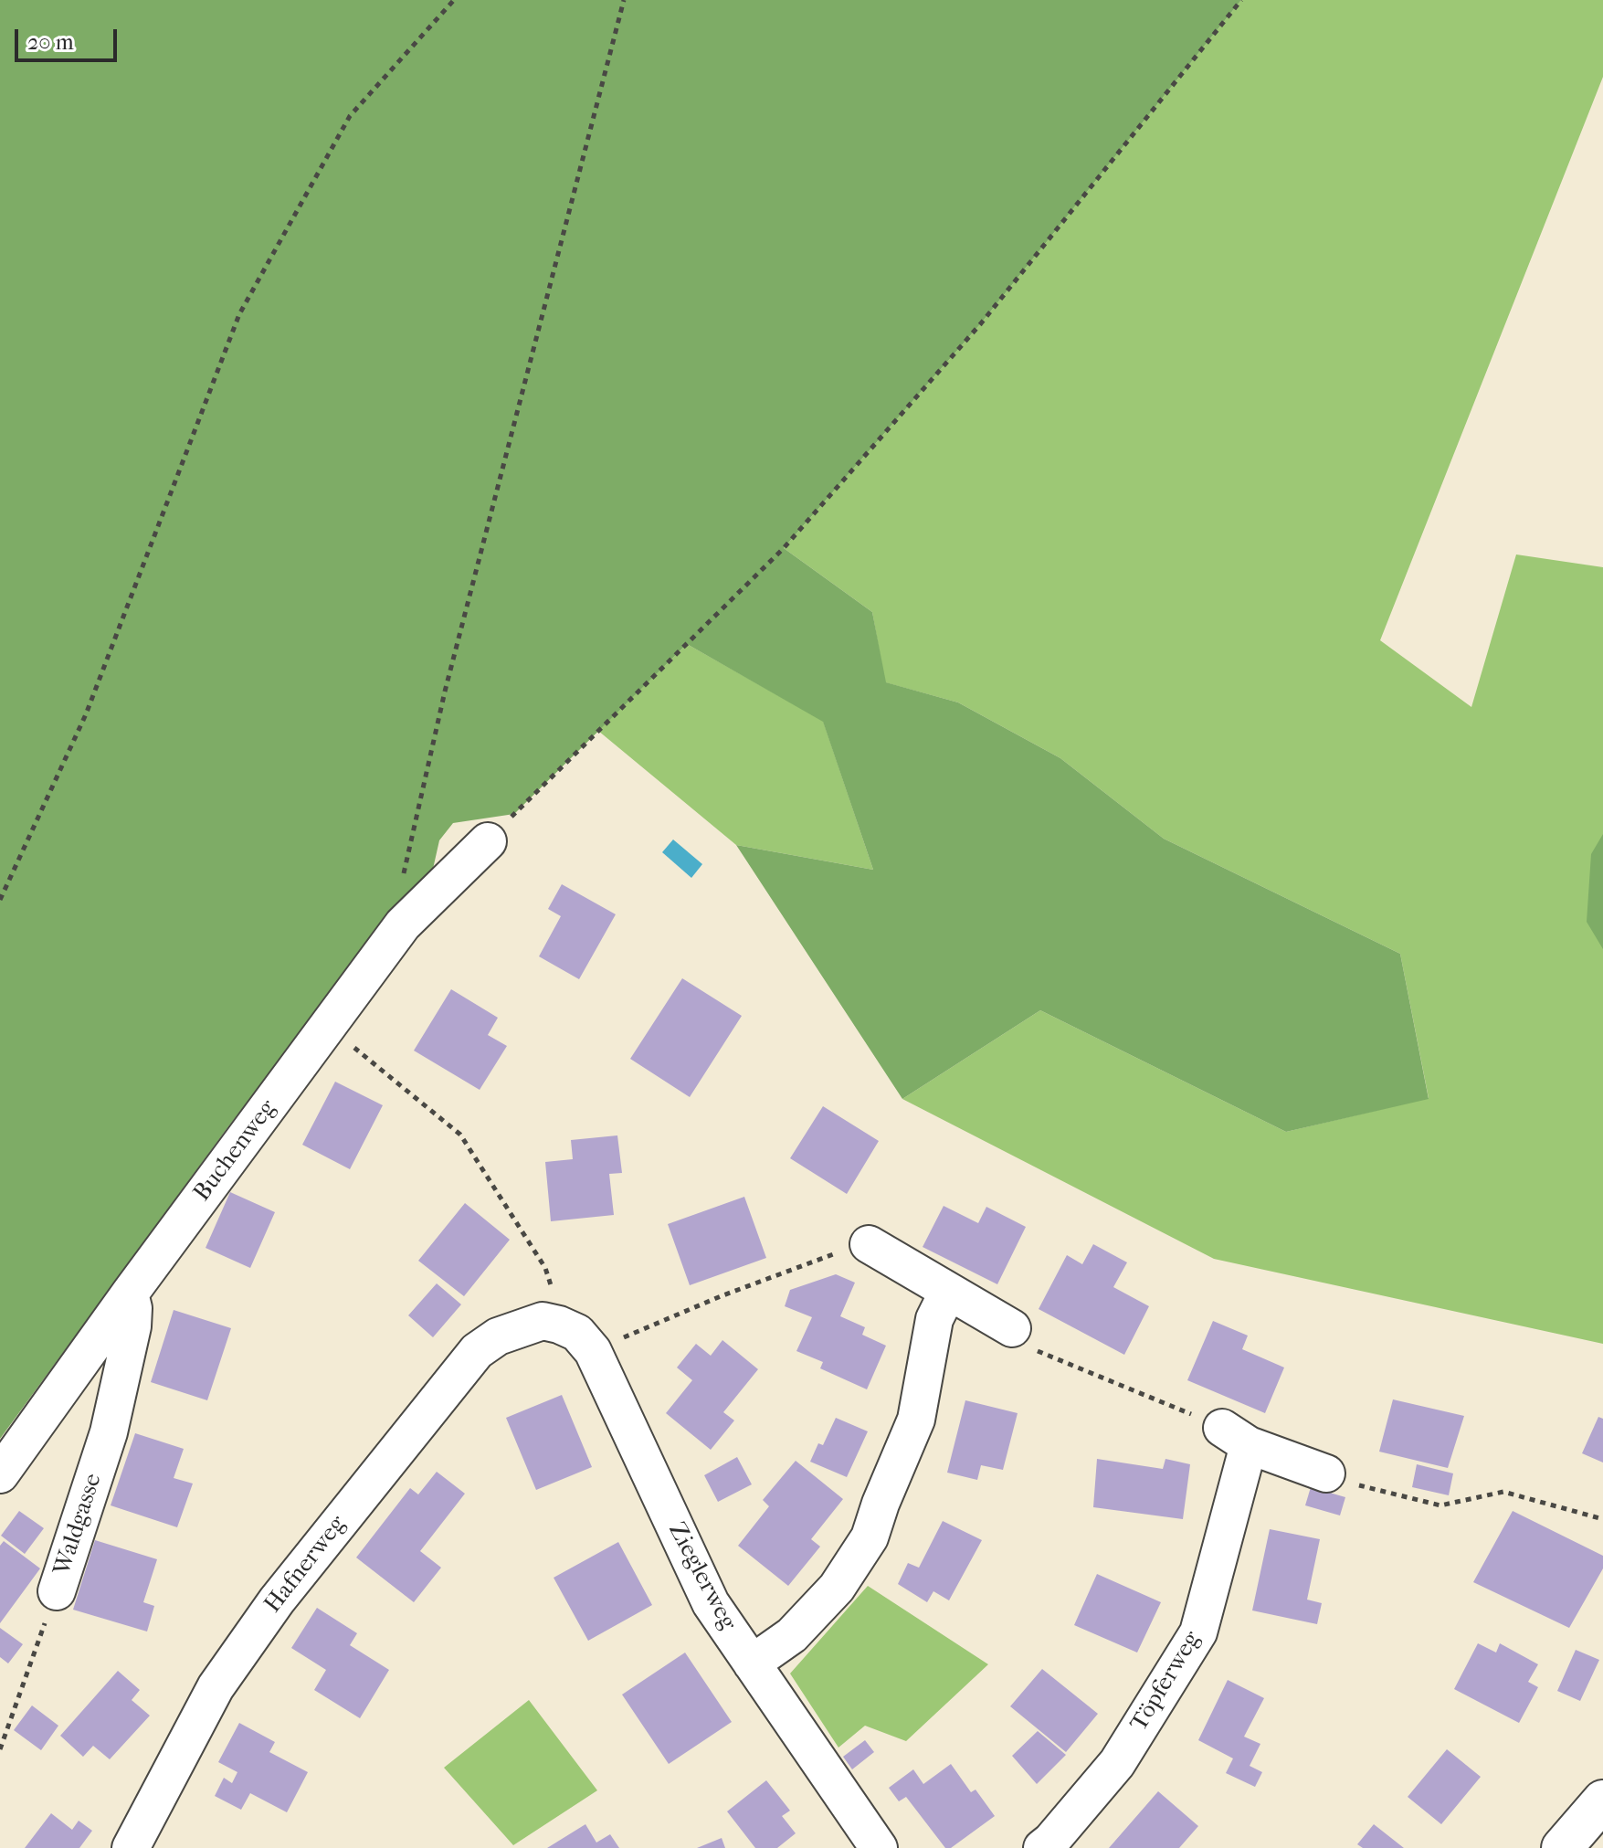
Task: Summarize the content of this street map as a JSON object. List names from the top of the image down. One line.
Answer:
{"streets":{"street":["Buchenweg","Waldgasse","Hafnerweg","Zieglerweg","Töpferweg"]},"crossings":[["Buchenweg","Waldgasse"],["Hafnerweg","Zieglerweg"]],"scale_bar":"20 m"}
